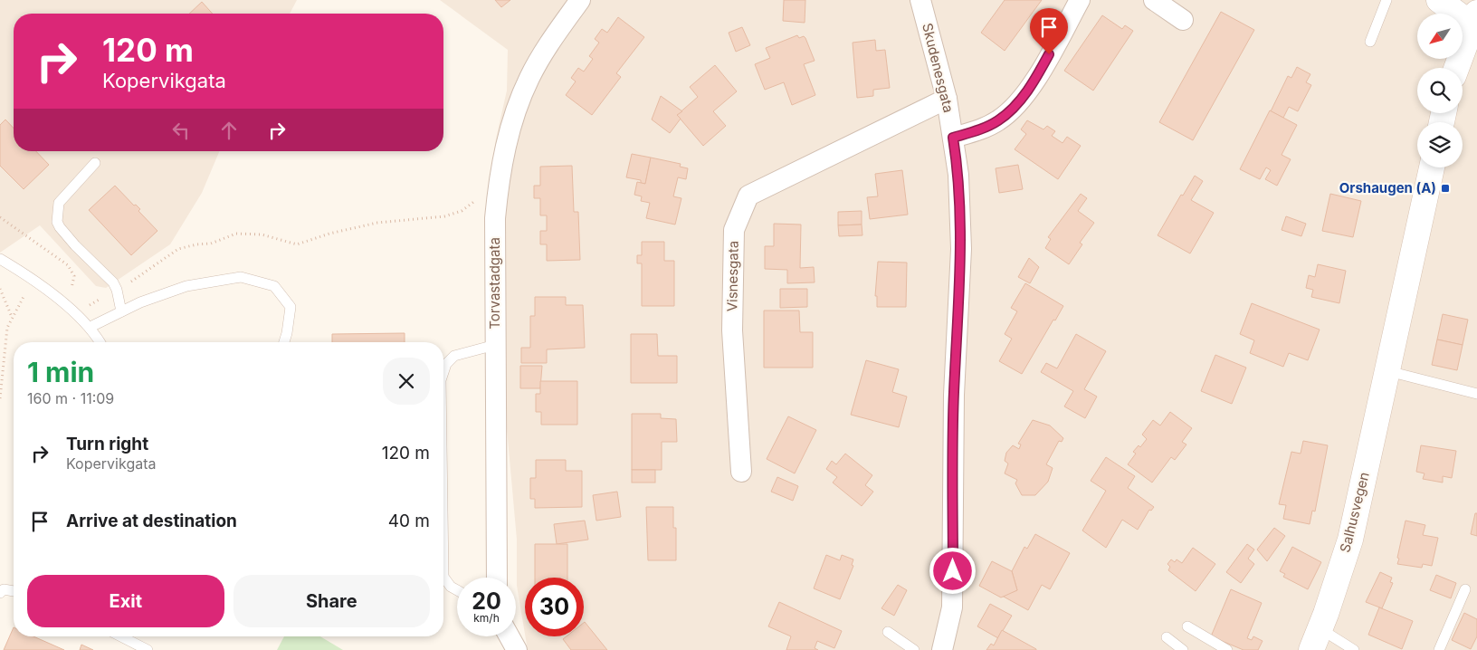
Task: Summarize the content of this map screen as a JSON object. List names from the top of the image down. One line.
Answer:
{"streets":{"main road":["Salhusvegen"],"street":["Skudenesgata","Visnesgata","Torvastadgata"]},"crossings":[["Skudenesgata","Visnesgata"]],"places":{"transit":["Orshaugen (A)"]},"north":"bottom left","page":{"turn":["120 m","Kopervikgata"],"heading":["1 min","160 m · 11:09"],"list":[{"name":"Turn right","note":"Kopervikgata","value":"120 m"},{"name":"Arrive at destination","value":"40 m"}],"buttons":["Exit","Share"],"speed":"20 km/h","limit":"30"}}
